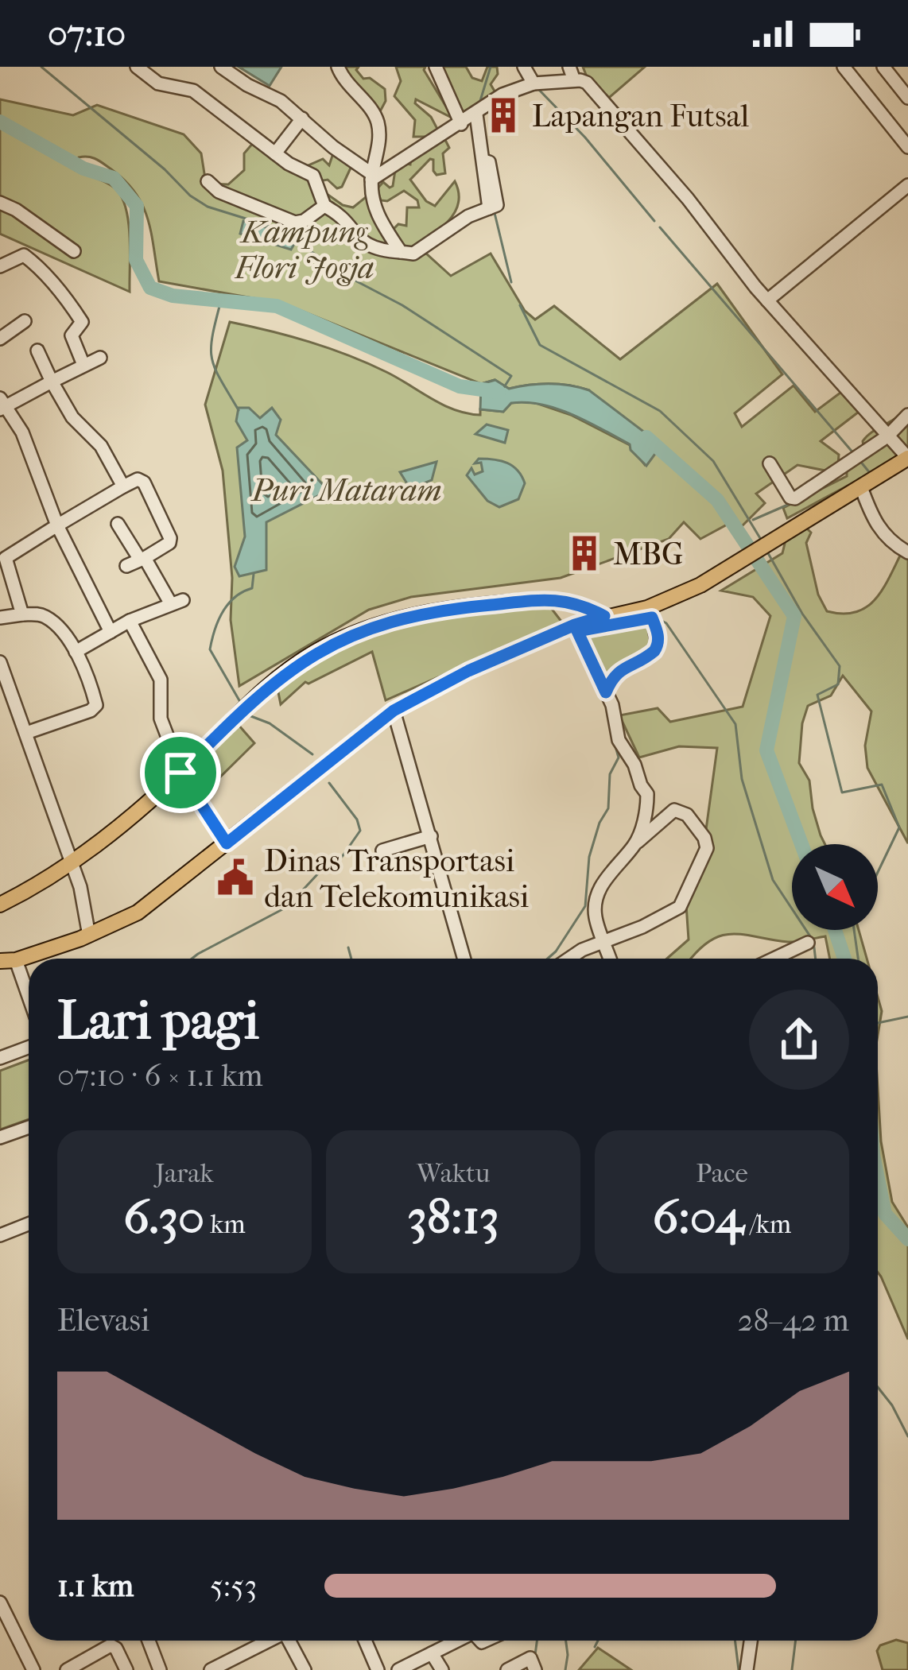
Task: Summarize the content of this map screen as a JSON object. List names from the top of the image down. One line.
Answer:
{"parks":["Kampung Flori Jogja","Puri Mataram"],"places":{"building":["Lapangan Futsal","MBG"],"public building":["Dinas Transportasi dan Telekomunikasi"]},"north":"bottom right","page":{"status":"07:10","heading":["Lari pagi","07:10 · 6 × 1.1 km"],"stats":[["Jarak","6.30 km"],["Waktu","38:13"],["Pace","6:04 /km"]],"chart":["Elevasi","28–42 m"],"list":[{"name":"1.1 km","note":"5:53"}]}}
